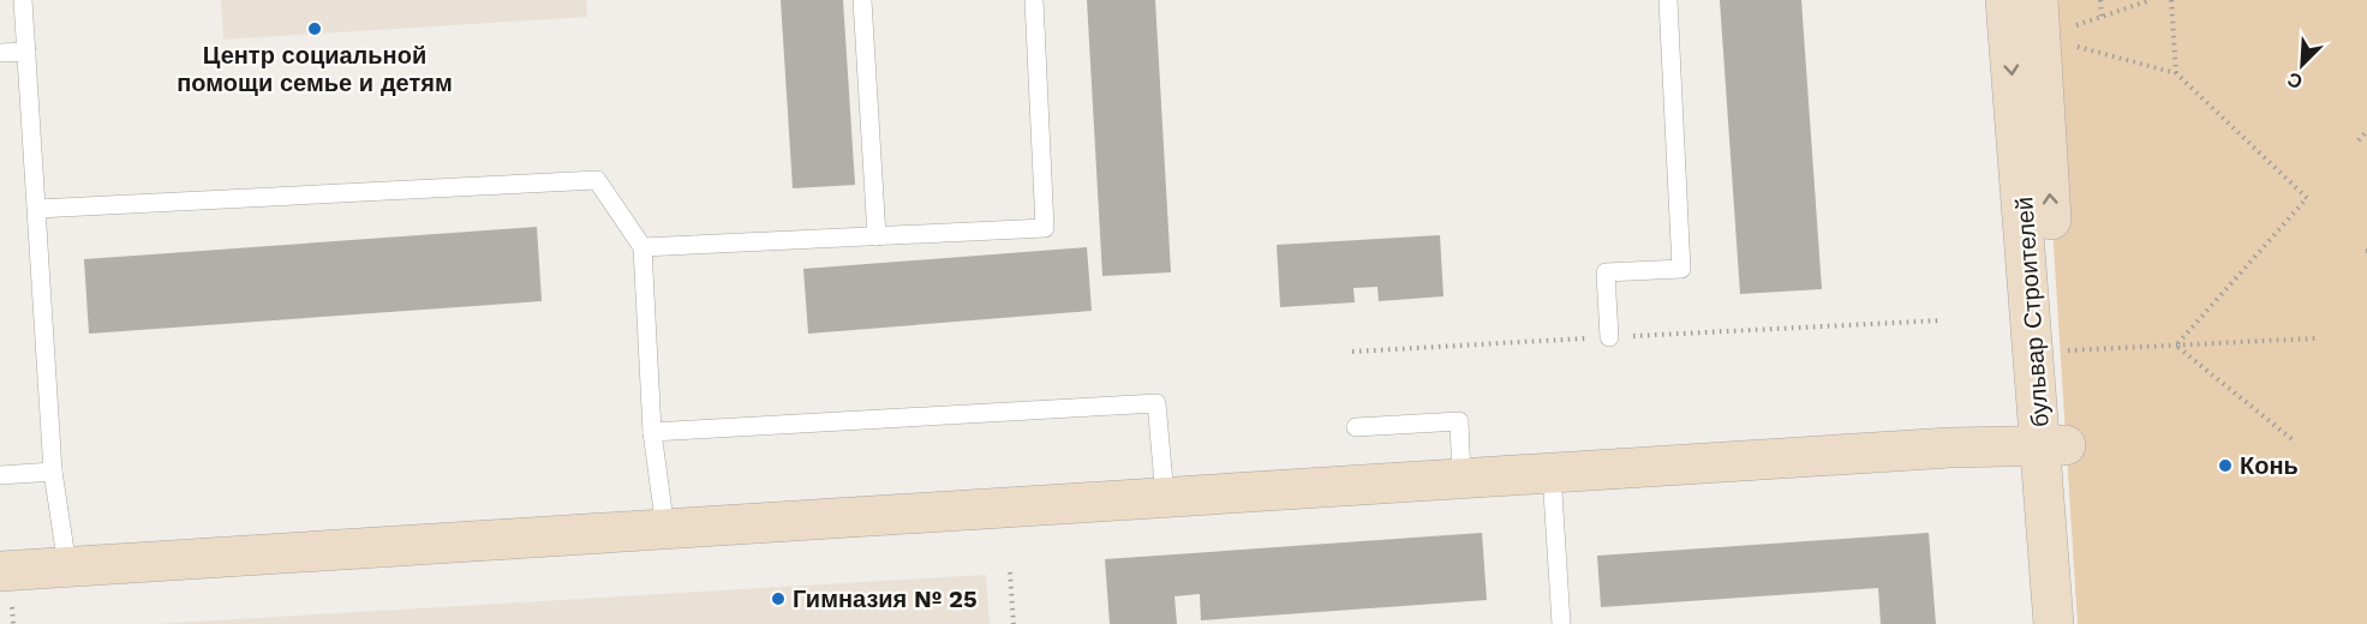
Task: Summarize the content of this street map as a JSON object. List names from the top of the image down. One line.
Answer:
{"streets":{"street":["бульвар Строителей"]},"places":["Центр социальной помощи семье и детям","Конь","Гимназия № 25"],"north":"bottom left"}
